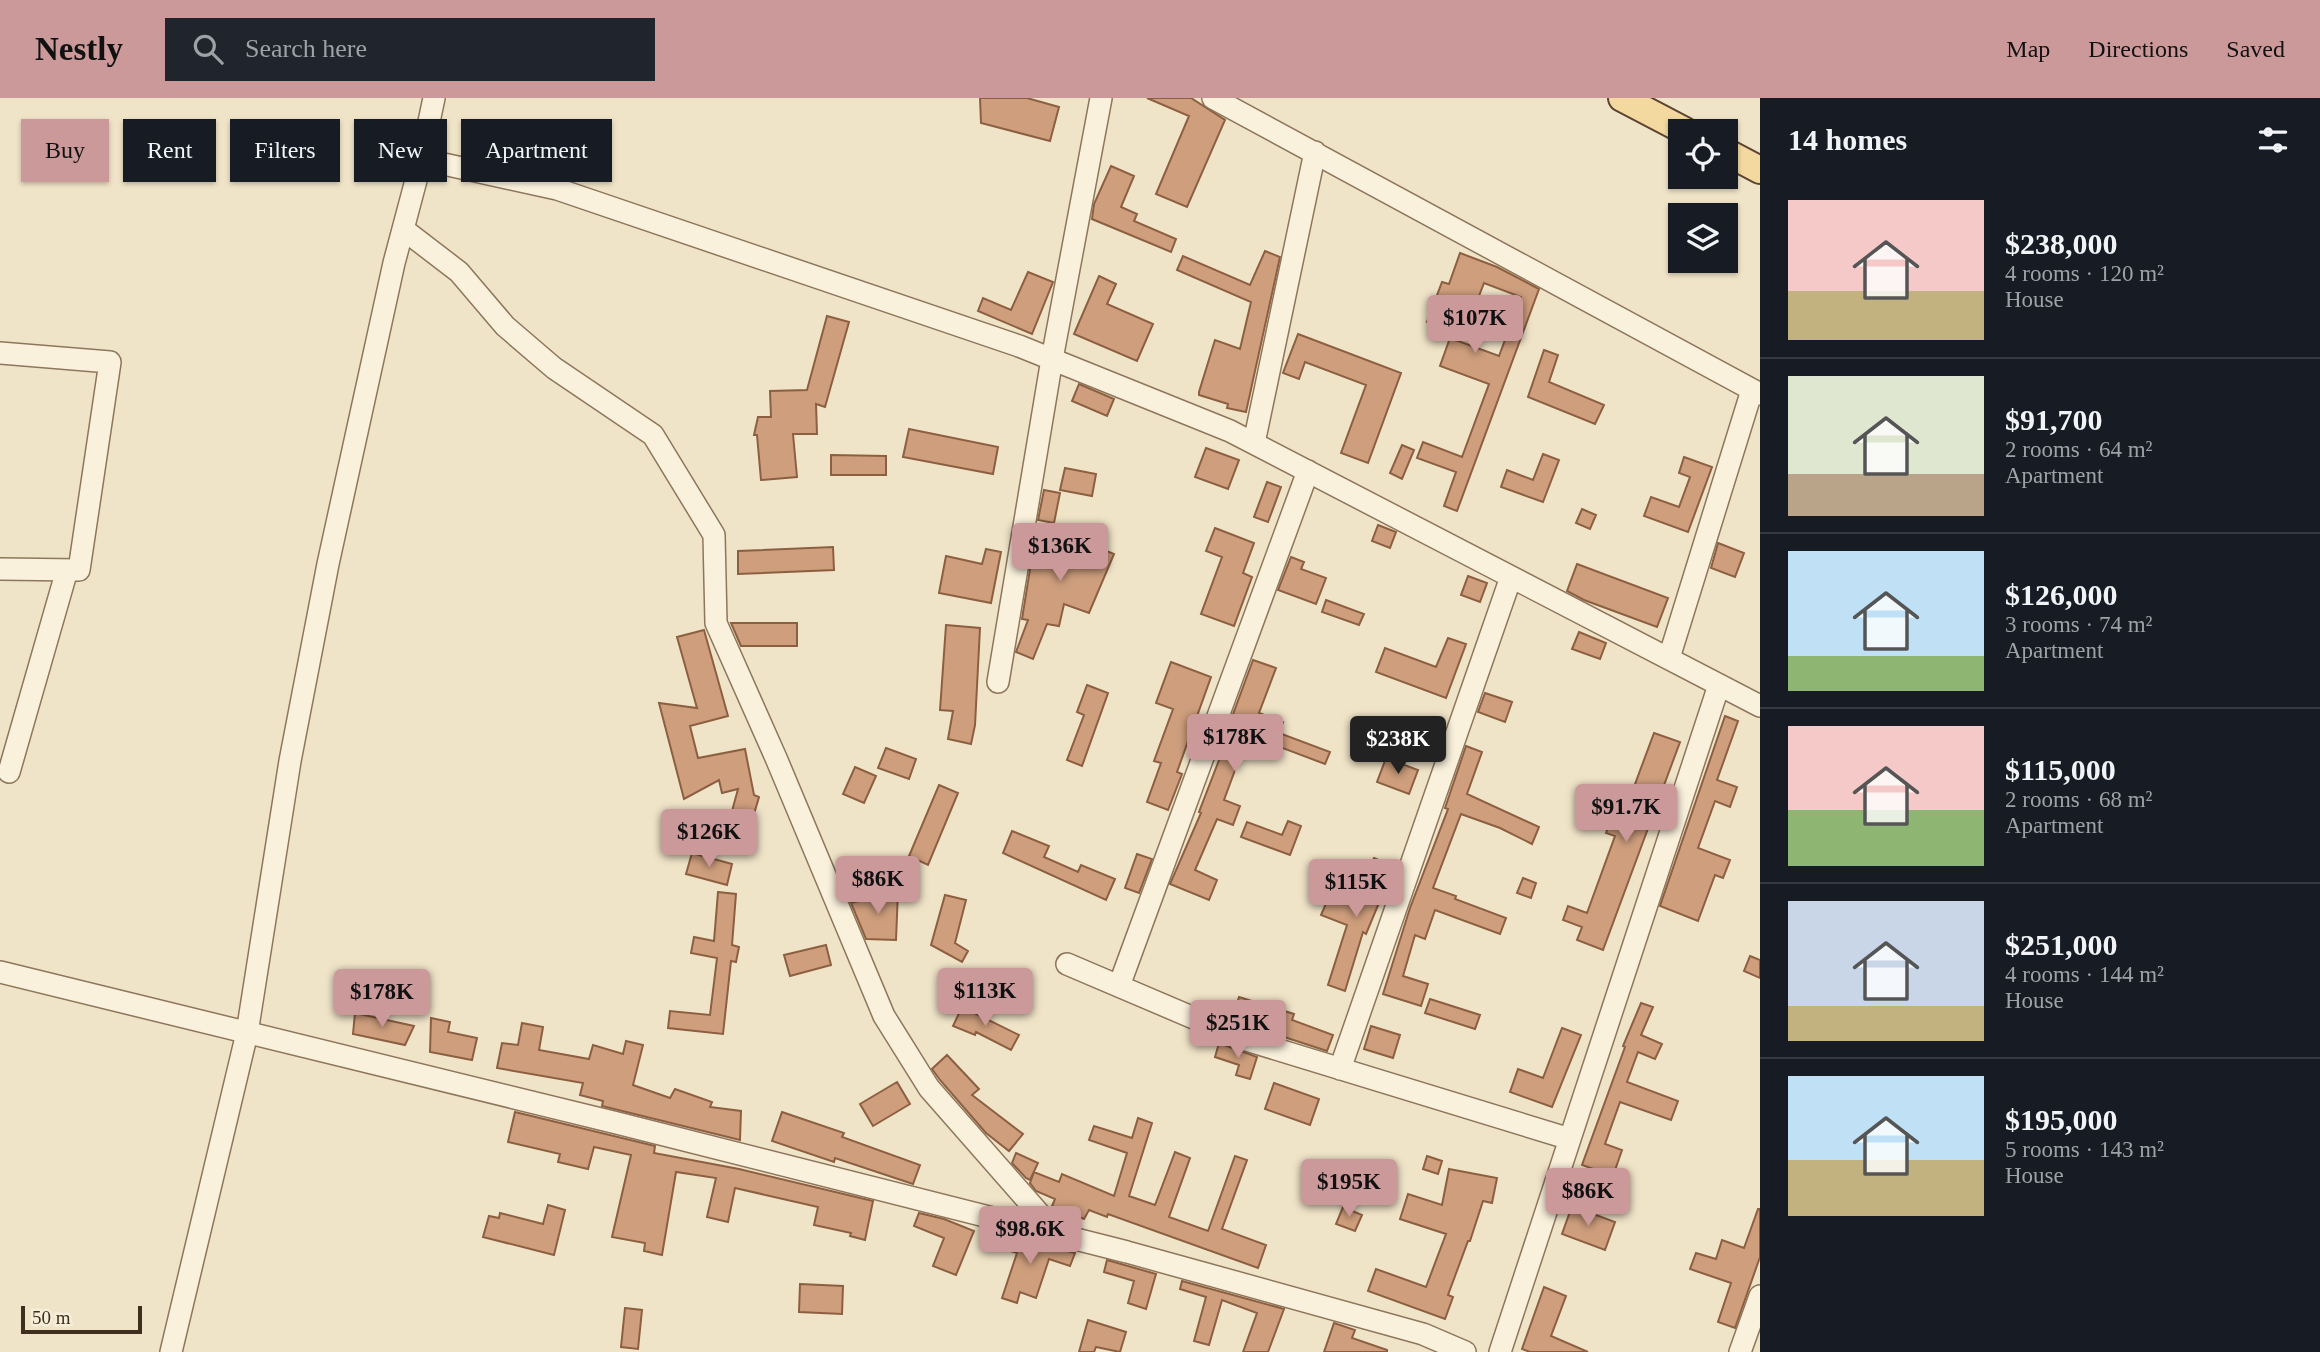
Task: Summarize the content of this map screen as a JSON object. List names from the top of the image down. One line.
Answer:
{"scale_bar":"50 m","page":{"header":"Nestly","search":"Search here","nav":["Map","Directions","Saved"],"heading":"14 homes","chip":["Buy","Rent","Filters","New","Apartment"],"list":[{"name":"$238,000","note":"4 rooms · 120 m² · House"},{"name":"$91,700","note":"2 rooms · 64 m² · Apartment"},{"name":"$126,000","note":"3 rooms · 74 m² · Apartment"},{"name":"$115,000","note":"2 rooms · 68 m² · Apartment"},{"name":"$251,000","note":"4 rooms · 144 m² · House"},{"name":"$195,000","note":"5 rooms · 143 m² · House"}],"price":["$107K","$136K","$178K","$238K","$91.7K","$126K","$86K","$115K","$113K","$178K","$251K","$195K","$86K","$98.6K"],"scale":"50 m"}}
